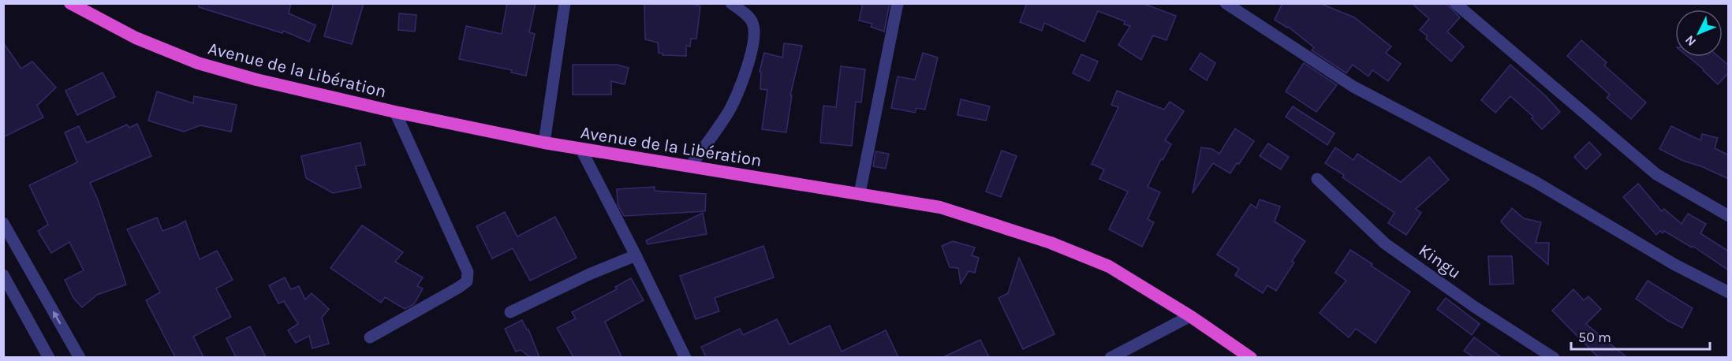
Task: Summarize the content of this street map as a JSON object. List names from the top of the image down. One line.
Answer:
{"streets":{"highway":["Avenue de la Libération"],"street":["Kingu"]},"scale_bar":"50 m","north":"bottom left"}
